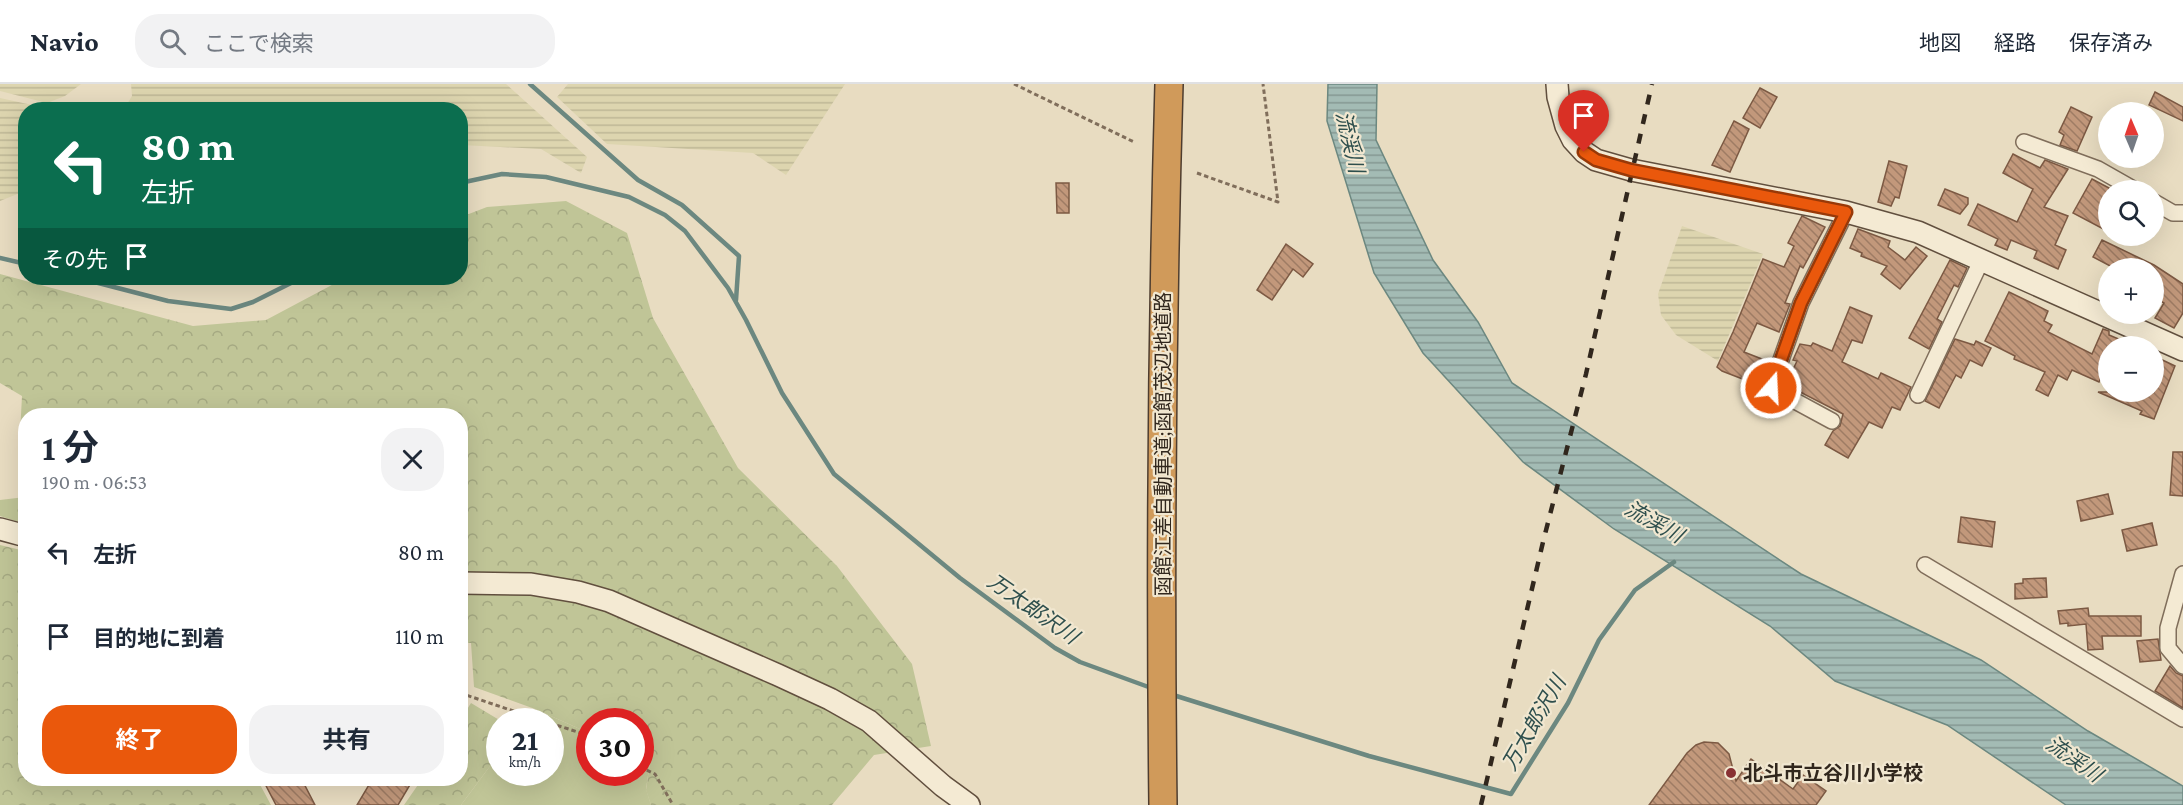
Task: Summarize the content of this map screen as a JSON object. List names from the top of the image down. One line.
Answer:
{"streets":{"highway":["函館江差自動車道;函館茂辺地道路"]},"water":["流渓川","万太郎沢川"],"places":["北斗市立谷川小学校"],"north":"top","page":{"header":"Navio","search":"ここで検索","nav":["地図","経路","保存済み"],"map_buttons":["+","−"],"turn":["80 m","左折"],"then":"その先","heading":["1 分","190 m · 06:53"],"list":[{"name":"左折","value":"80 m"},{"name":"目的地に到着","value":"110 m"}],"buttons":["終了","共有"],"speed":"21 km/h","limit":"30"}}
